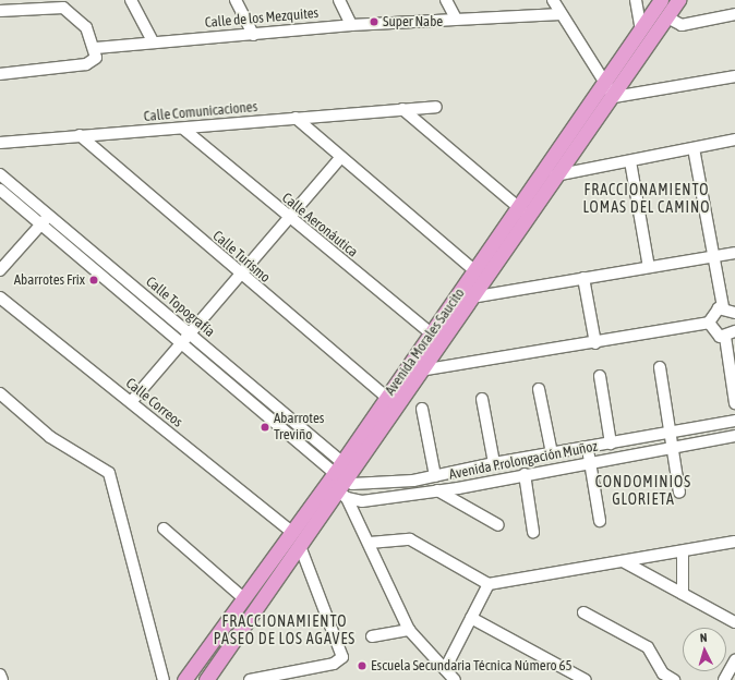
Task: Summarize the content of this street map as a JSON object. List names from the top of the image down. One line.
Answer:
{"streets":{"main road":["Avenida Morales Saucito"],"street":["Calle de los Mezquites","Calle Comunicaciones","Calle Aeronáutica","Calle Turismo","Calle Topografía","Calle Correos","Avenida Prolongación Muñoz"]},"crossings":[["Calle Comunicaciones","Calle Aeronáutica"],["Calle Comunicaciones","Calle Turismo"],["Calle Aeronáutica","Avenida Morales Saucito"],["Calle Turismo","Avenida Morales Saucito"],["Calle Topografía","Avenida Morales Saucito"],["Calle Topografía","Avenida Prolongación Muñoz"],["Avenida Morales Saucito","Calle Correos"],["Avenida Morales Saucito","Avenida Prolongación Muñoz"]],"districts":["FRACCIONAMIENTO LOMAS DEL CAMINO","CONDOMINIOS GLORIETA","FRACCIONAMIENTO PASEO DE LOS AGAVES"],"places":["Super Nabe","Abarrotes Frix","Abarrotes Treviño","Escuela Secundaria Técnica Número 65"],"north":"top"}
